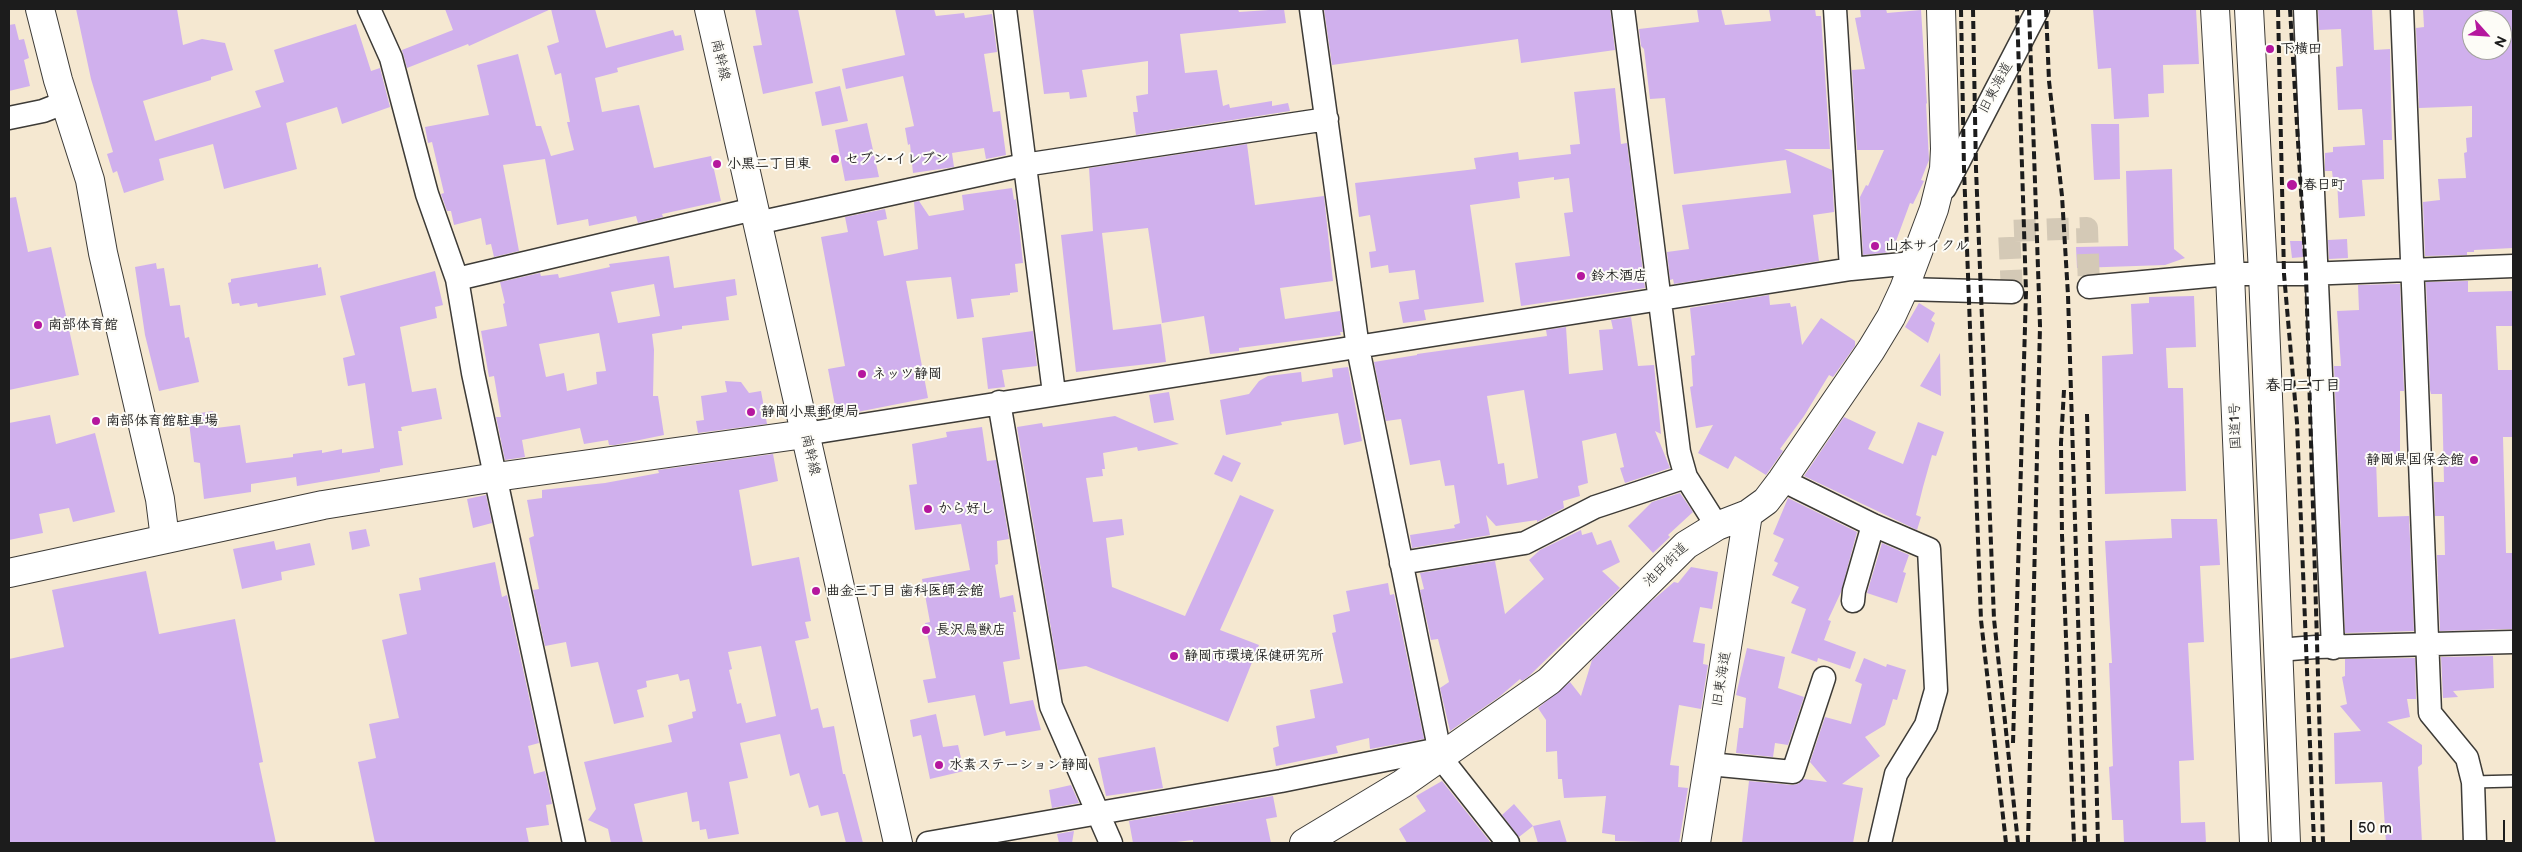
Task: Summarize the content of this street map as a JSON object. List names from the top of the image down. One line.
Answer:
{"streets":{"main road":["南幹線","旧東海道","国道1号","池田街道"]},"crossings":[["旧東海道","池田街道"]],"districts":["春日二丁目"],"places":["下横田","セブン-イレブン","小黒二丁目東","春日町","山本サイクル","鈴木酒店","南部体育館","ネッツ静岡","静岡小黒郵便局","南部体育館駐車場","静岡県国保会館","から好し","曲金三丁目 歯科医師会館","長沢鳥獣店","静岡市環境保健研究所","水素ステーション静岡"],"scale_bar":"50 m","north":"bottom right"}
